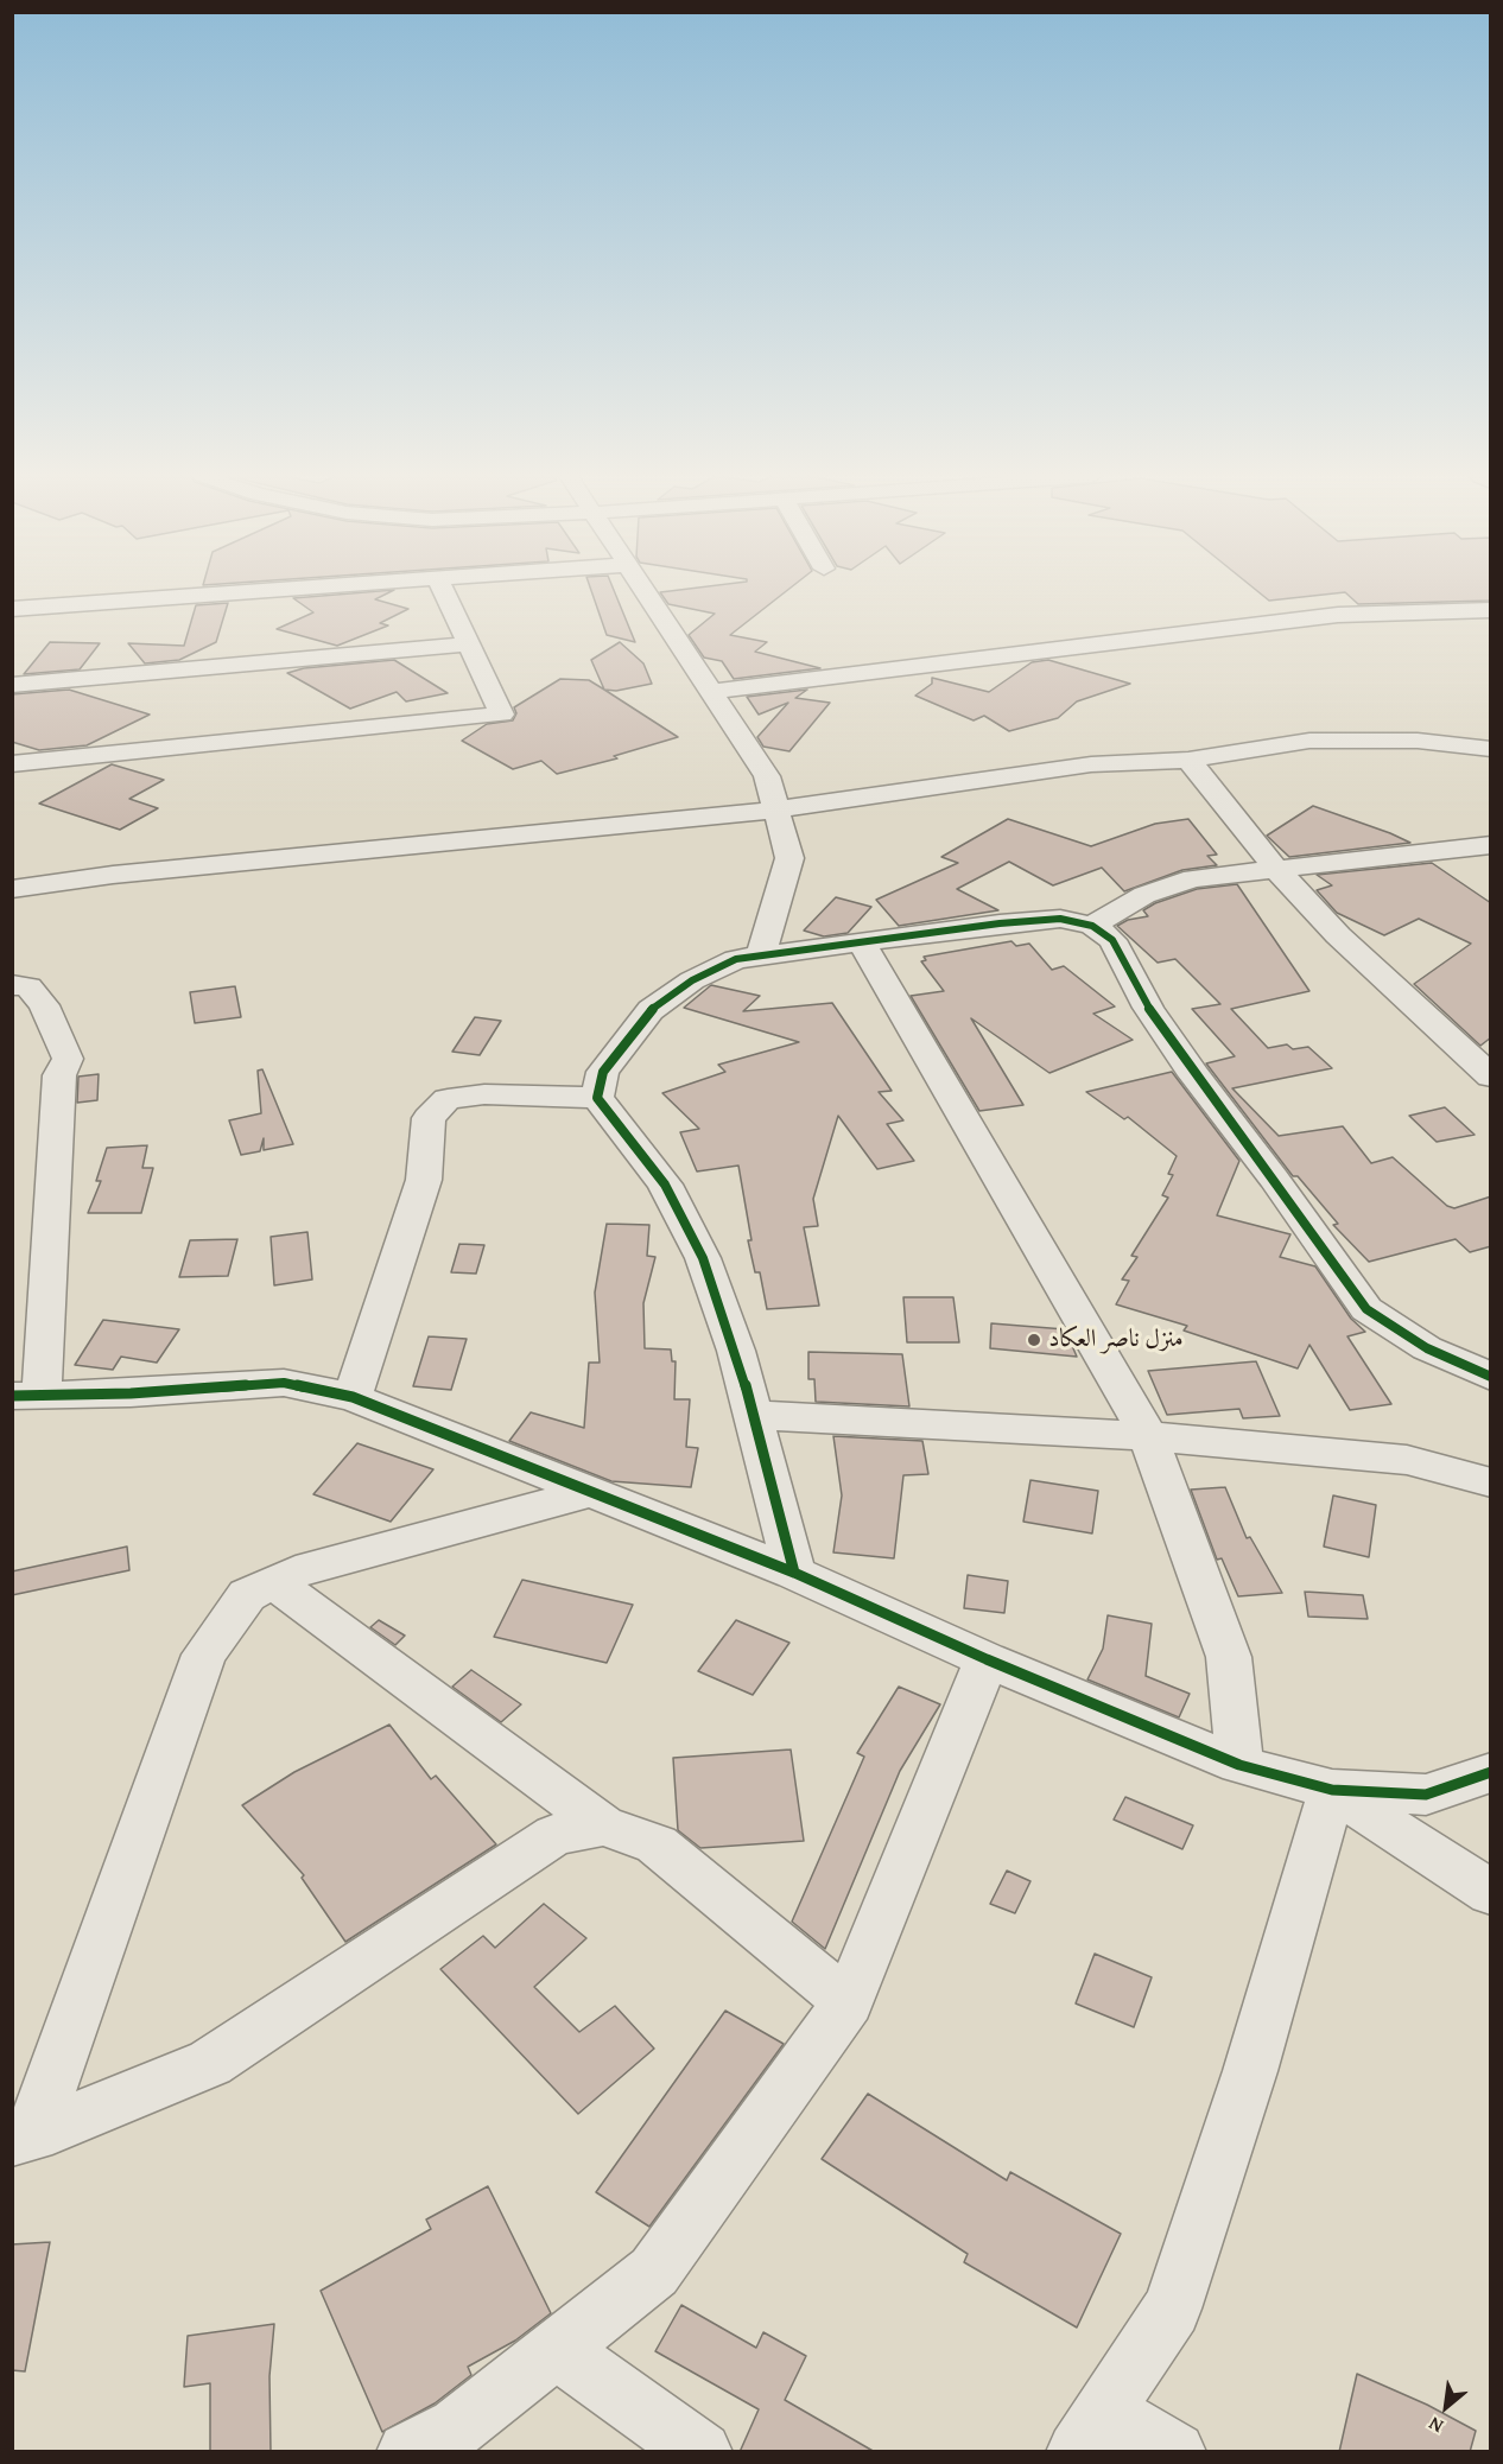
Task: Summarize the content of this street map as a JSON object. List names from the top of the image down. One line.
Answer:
{"places":["منزل ناصر العكاد"],"north":"bottom left"}
